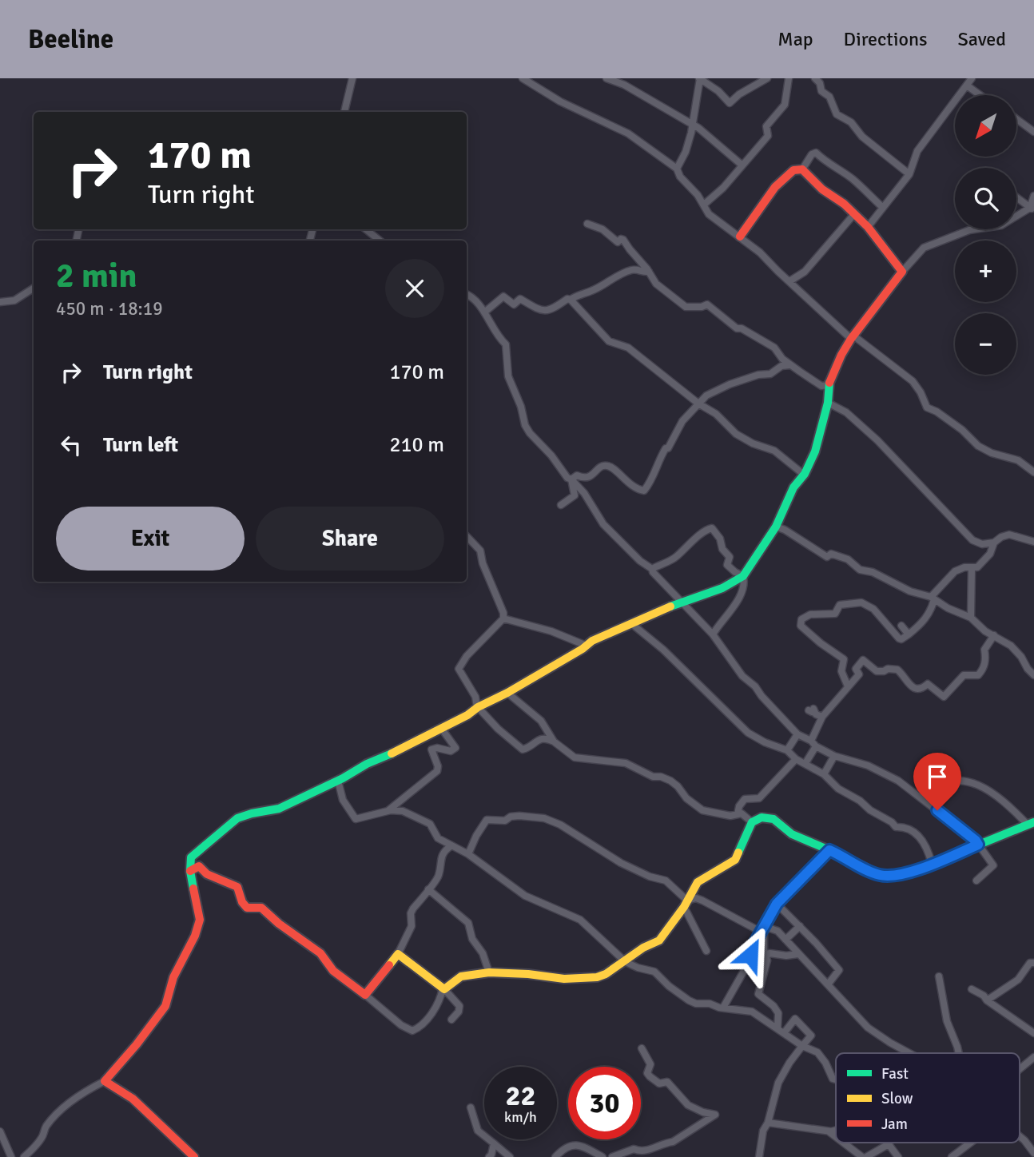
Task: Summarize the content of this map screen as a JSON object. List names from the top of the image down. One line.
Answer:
{"legend":["Fast","Slow","Jam"],"north":"bottom left","page":{"header":"Beeline","nav":["Map","Directions","Saved"],"map_buttons":["+","−"],"turn":["170 m","Turn right"],"heading":["2 min","450 m · 18:19"],"list":[{"name":"Turn right","value":"170 m"},{"name":"Turn left","value":"210 m"}],"buttons":["Exit","Share"],"speed":"22 km/h","limit":"30"}}
